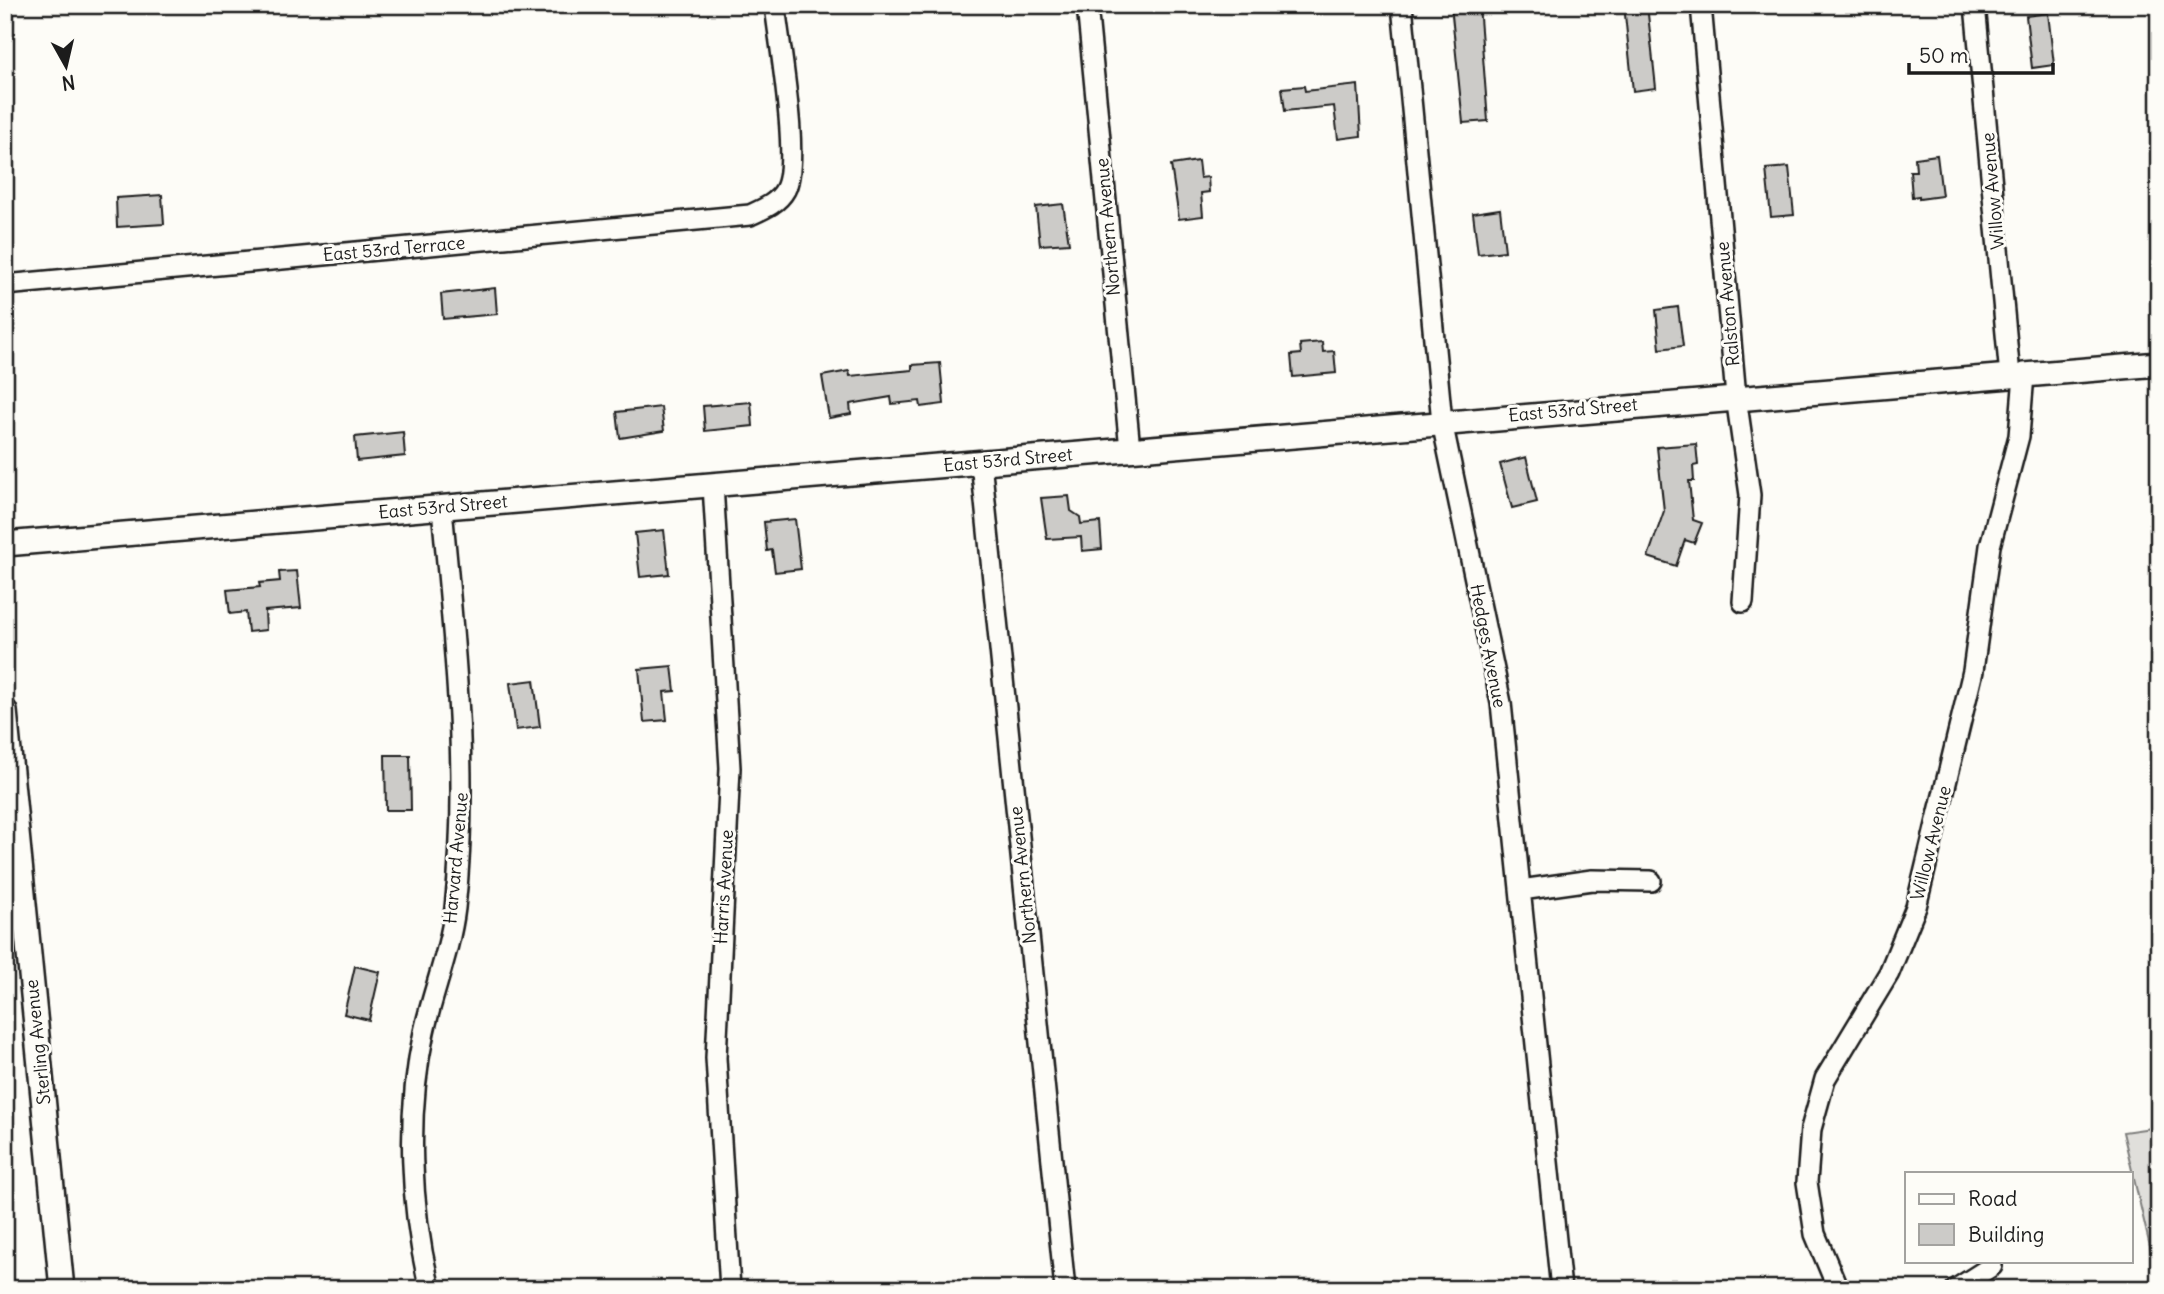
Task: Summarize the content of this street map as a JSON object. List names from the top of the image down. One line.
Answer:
{"streets":{"street":["Willow Avenue","Northern Avenue","East 53rd Terrace","Ralston Avenue","East 53rd Street","Hedges Avenue","Harvard Avenue","Harris Avenue","Sterling Avenue"]},"crossings":[["Willow Avenue","East 53rd Street"],["Northern Avenue","East 53rd Street"],["Ralston Avenue","East 53rd Street"],["East 53rd Street","Hedges Avenue"],["East 53rd Street","Harvard Avenue"],["East 53rd Street","Harris Avenue"]],"legend":["Road","Building"],"scale_bar":"50 m","north":"bottom"}
